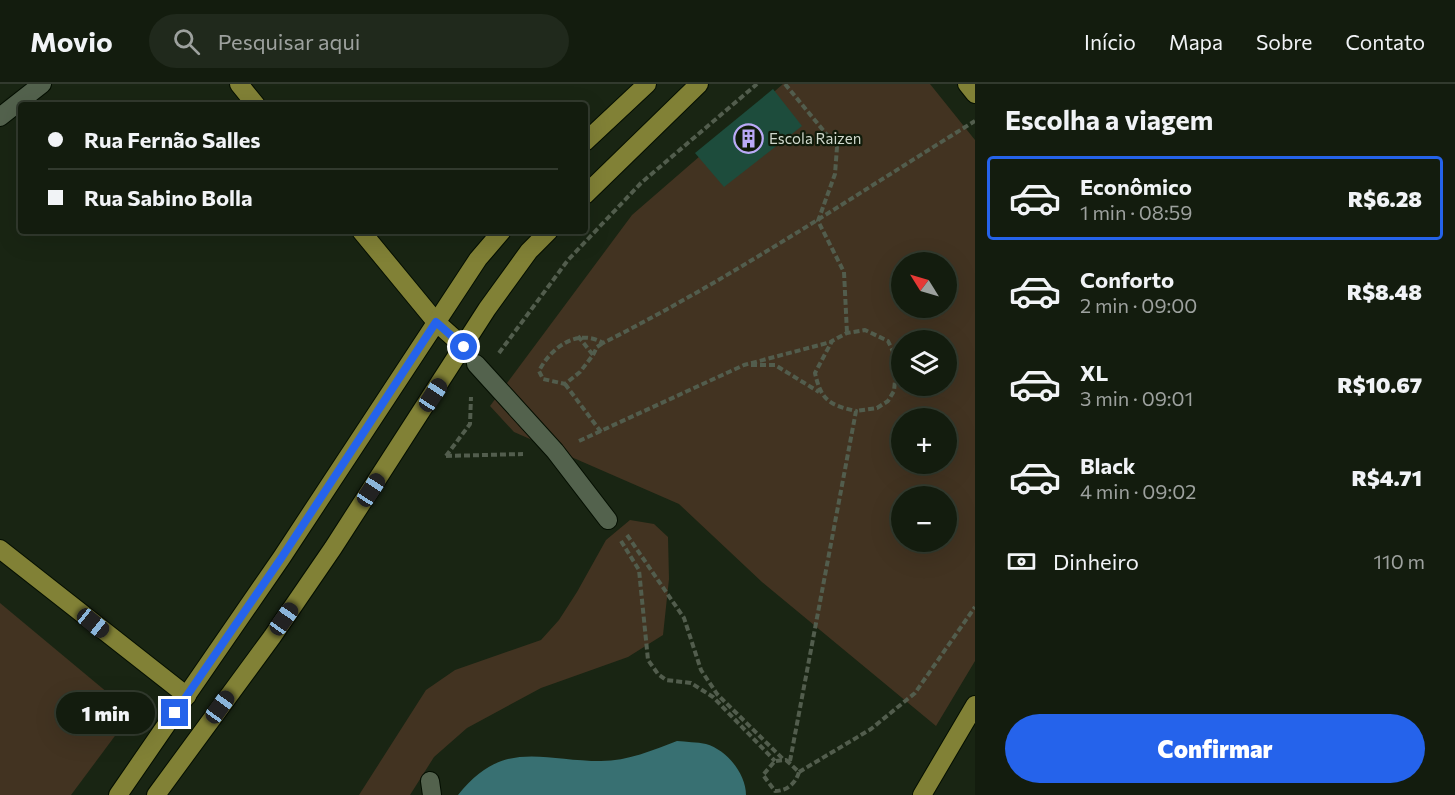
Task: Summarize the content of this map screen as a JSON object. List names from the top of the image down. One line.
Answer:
{"places":{"building":["Escola Raizen"]},"north":"top left","page":{"header":"Movio","search":"Pesquisar aqui","nav":["Início","Mapa","Sobre","Contato"],"heading":"Escolha a viagem","banner":["Rua Fernão Salles","Rua Sabino Bolla"],"list":[{"name":"Econômico","note":"1 min · 08:59","value":"R$6.28"},{"name":"Conforto","note":"2 min · 09:00","value":"R$8.48"},{"name":"XL","note":"3 min · 09:01","value":"R$10.67"},{"name":"Black","note":"4 min · 09:02","value":"R$4.71"}],"map_buttons":["+","−"],"pay":["Dinheiro","110 m"],"bubble":"1 min","buttons":"Confirmar"}}
